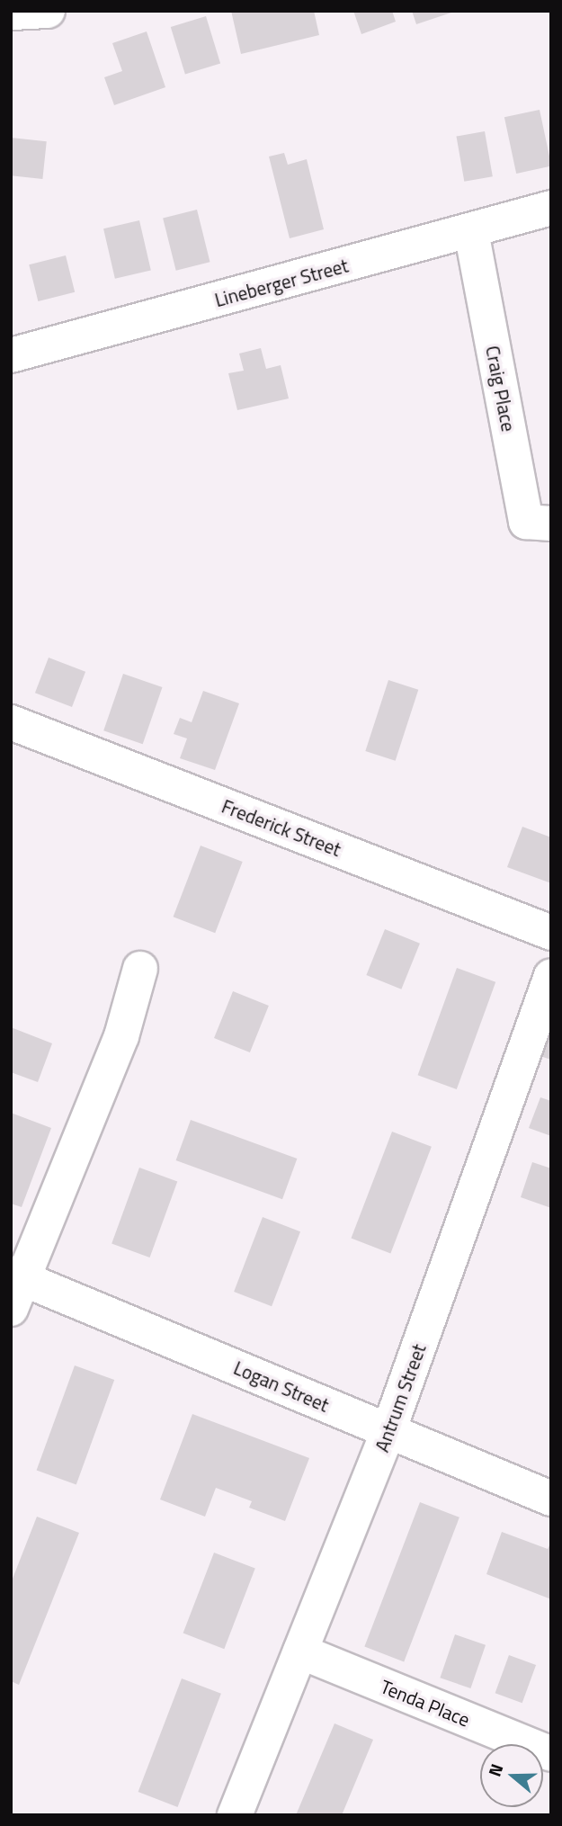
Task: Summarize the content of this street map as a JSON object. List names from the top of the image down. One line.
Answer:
{"streets":{"street":["Lineberger Street","Craig Place","Frederick Street","Logan Street","Antrum Street","Tenda Place"]},"crossings":[["Lineberger Street","Craig Place"],["Logan Street","Antrum Street"],["Antrum Street","Tenda Place"]],"north":"left"}
